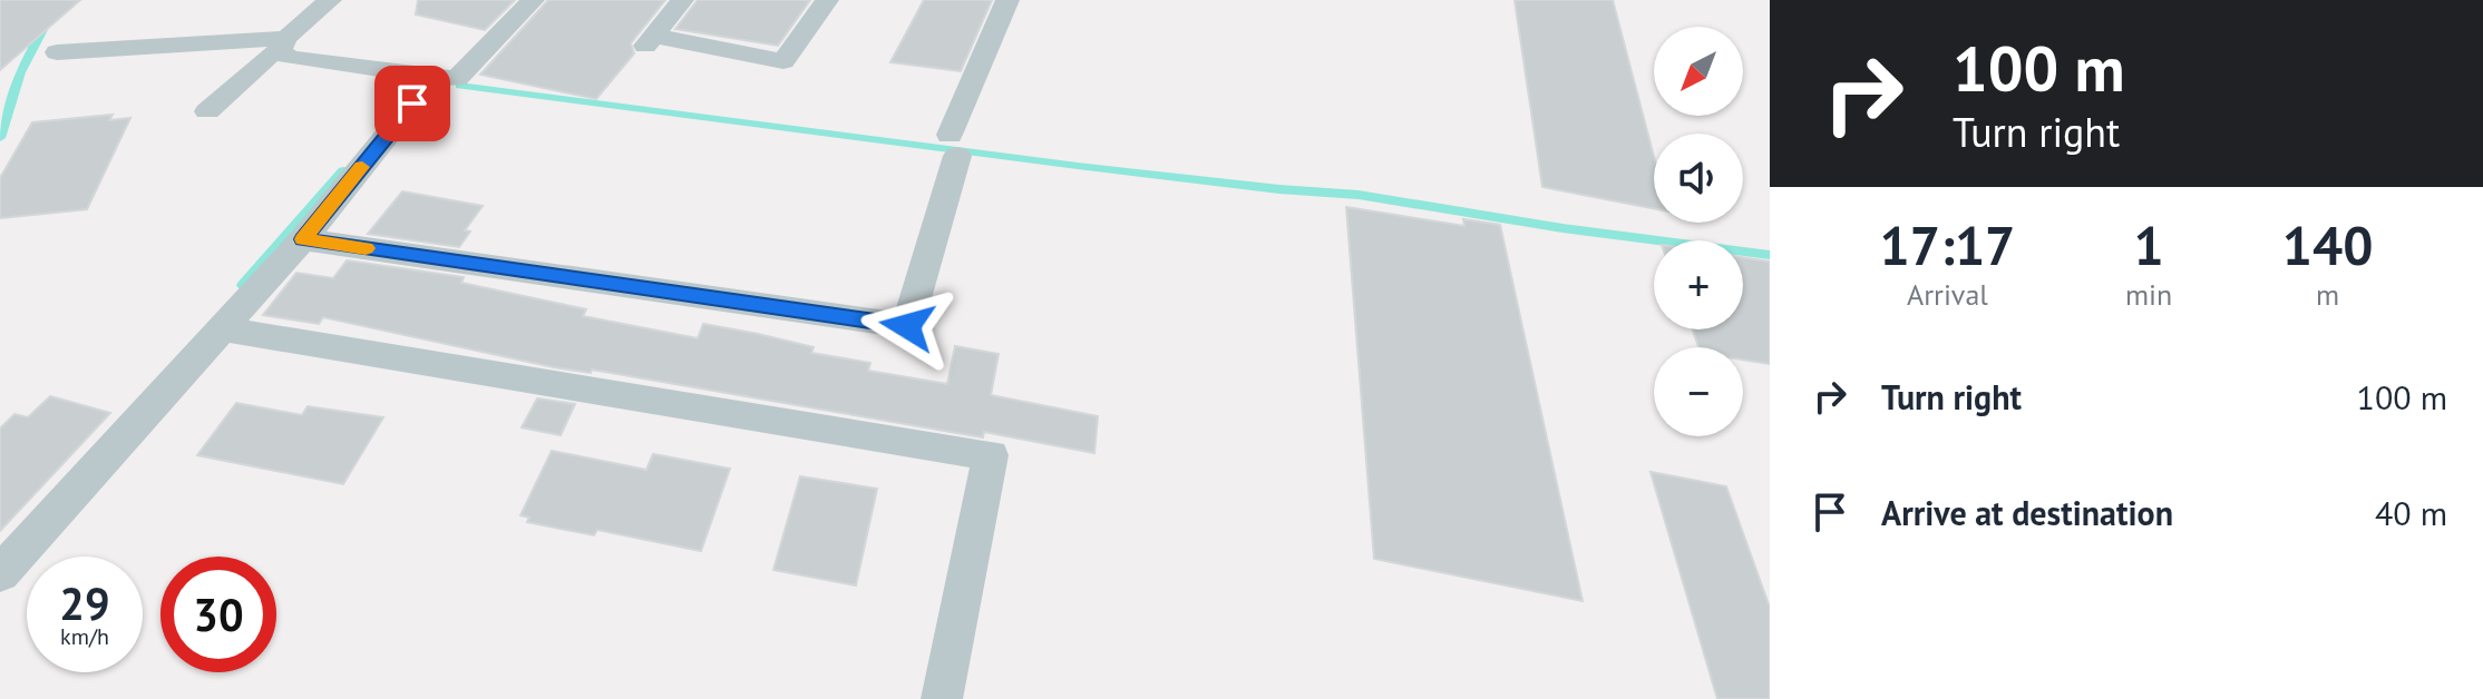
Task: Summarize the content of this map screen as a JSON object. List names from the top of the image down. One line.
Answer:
{"north":"bottom left","page":{"turn":["100 m","Turn right"],"map_buttons":["+","−"],"eta":["17:17","Arrival","1","min","140","m"],"list":[{"name":"Turn right","value":"100 m"},{"name":"Arrive at destination","value":"40 m"}],"speed":"29 km/h","limit":"30"}}
